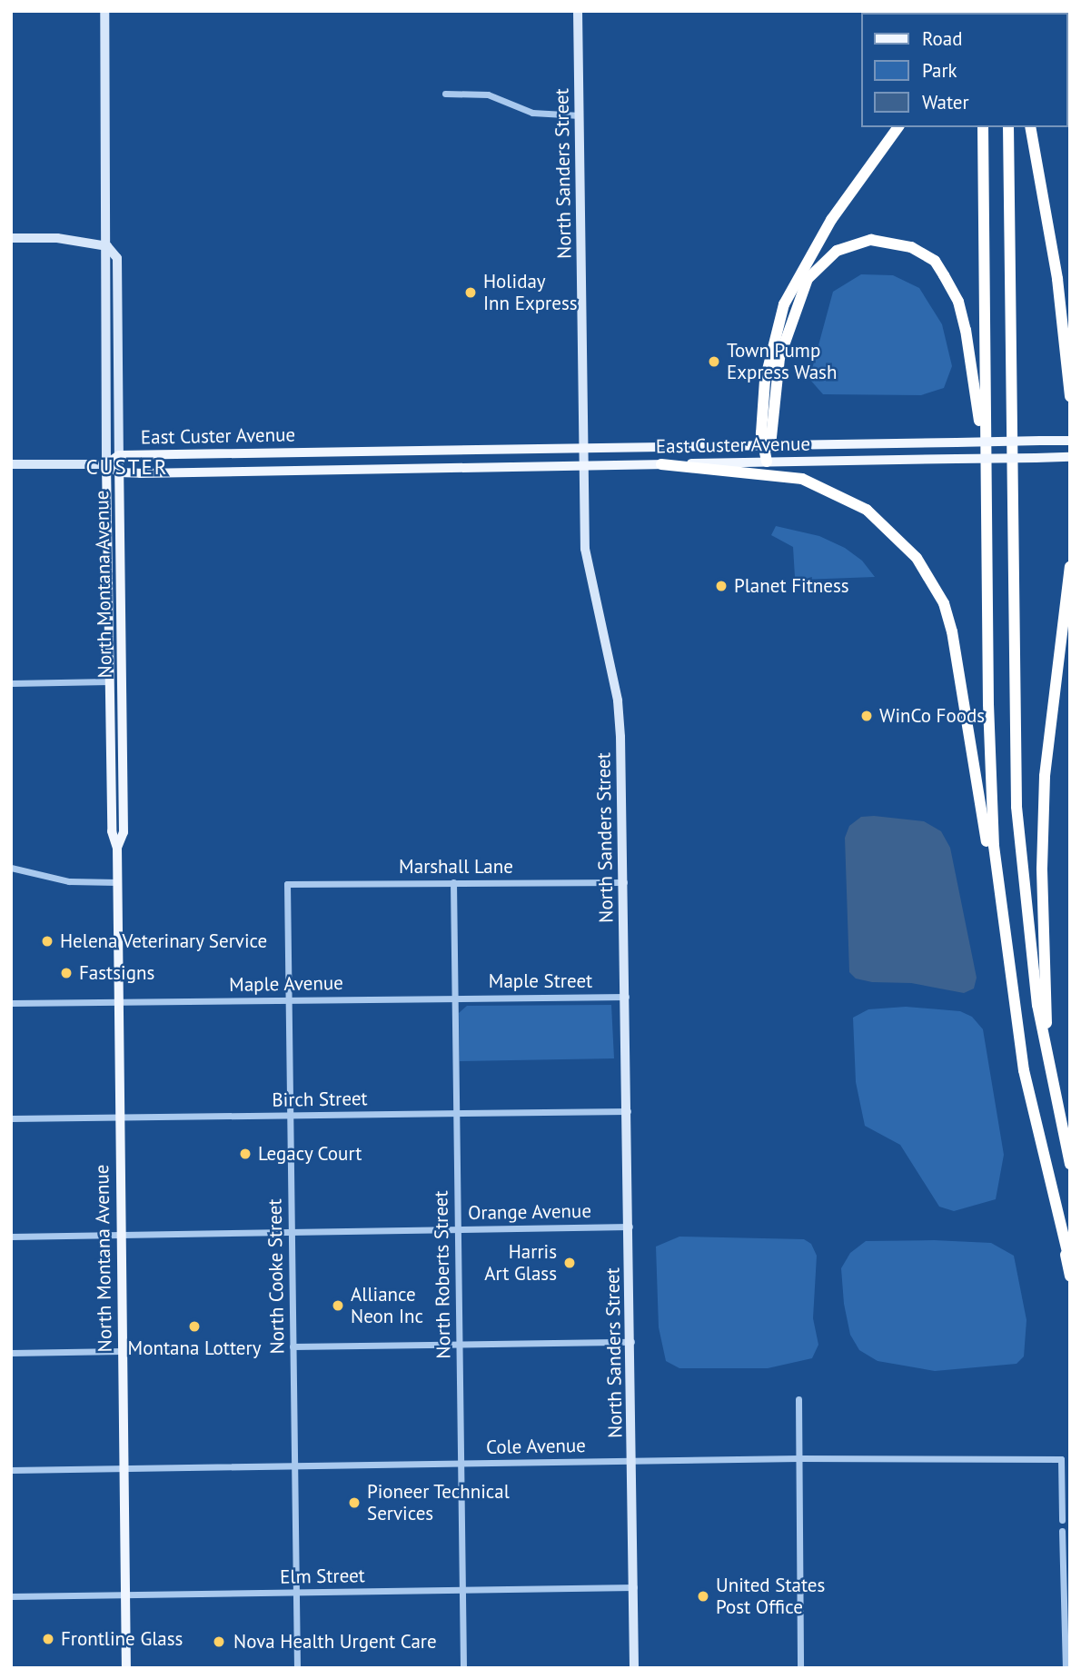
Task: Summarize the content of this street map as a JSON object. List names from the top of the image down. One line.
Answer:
{"streets":{"main road":["East Custer Avenue","North Montana Avenue"],"street":["North Sanders Street","Marshall Lane","Maple Street","Maple Avenue","Birch Street","Orange Avenue","North Roberts Street","North Cooke Street","Cole Avenue","Elm Street"]},"crossings":[["North Sanders Street","East Custer Avenue"],["North Sanders Street","Marshall Lane"],["North Sanders Street","Maple Street"],["North Sanders Street","Birch Street"],["North Sanders Street","Orange Avenue"],["North Sanders Street","Cole Avenue"],["North Sanders Street","Elm Street"],["East Custer Avenue","North Montana Avenue"],["North Montana Avenue","Maple Avenue"],["North Montana Avenue","Birch Street"],["North Montana Avenue","Orange Avenue"],["North Montana Avenue","Cole Avenue"],["North Montana Avenue","Elm Street"],["Marshall Lane","North Roberts Street"],["Marshall Lane","North Cooke Street"],["Maple Street","Maple Avenue"],["Maple Street","North Roberts Street"],["Maple Avenue","North Roberts Street"],["Maple Avenue","North Cooke Street"],["Birch Street","North Roberts Street"],["Birch Street","North Cooke Street"],["Orange Avenue","North Roberts Street"],["Orange Avenue","North Cooke Street"],["North Roberts Street","Cole Avenue"],["North Roberts Street","Elm Street"],["North Cooke Street","Cole Avenue"],["North Cooke Street","Elm Street"]],"districts":["CUSTER"],"places":["Holiday Inn Express","Town Pump Express Wash","Planet Fitness","WinCo Foods","Helena Veterinary Service","Fastsigns","Legacy Court","Harris Art Glass","Alliance Neon Inc","Montana Lottery","Pioneer Technical Services","United States Post Office","Frontline Glass","Nova Health Urgent Care"],"legend":["Road","Park","Water"]}
